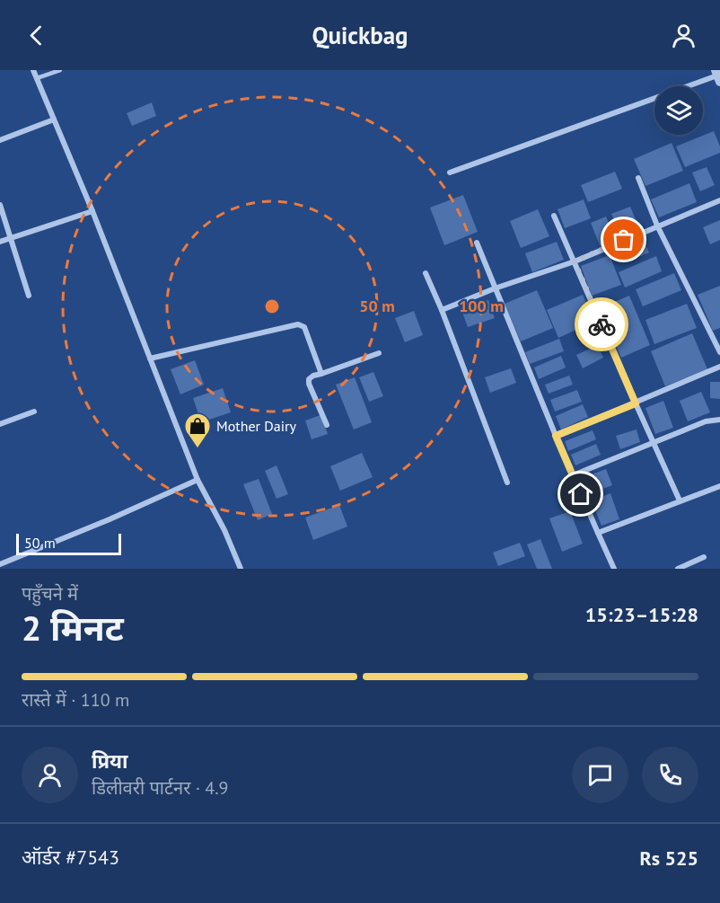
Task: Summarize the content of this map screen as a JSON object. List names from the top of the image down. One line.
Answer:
{"places":{"shop":["Mother Dairy"]},"scale_bar":"50 m","page":{"header":"Quickbag","scale":"50 m","heading":["2 मिनट","पहुँचने में","15:23–15:28"],"panel":["प्रिया","डिलीवरी पार्टनर · 4.9","ऑर्डर #7543","Rs 525"],"bar":"रास्ते में · 110 m"},"rings":["50 m","100 m"]}
